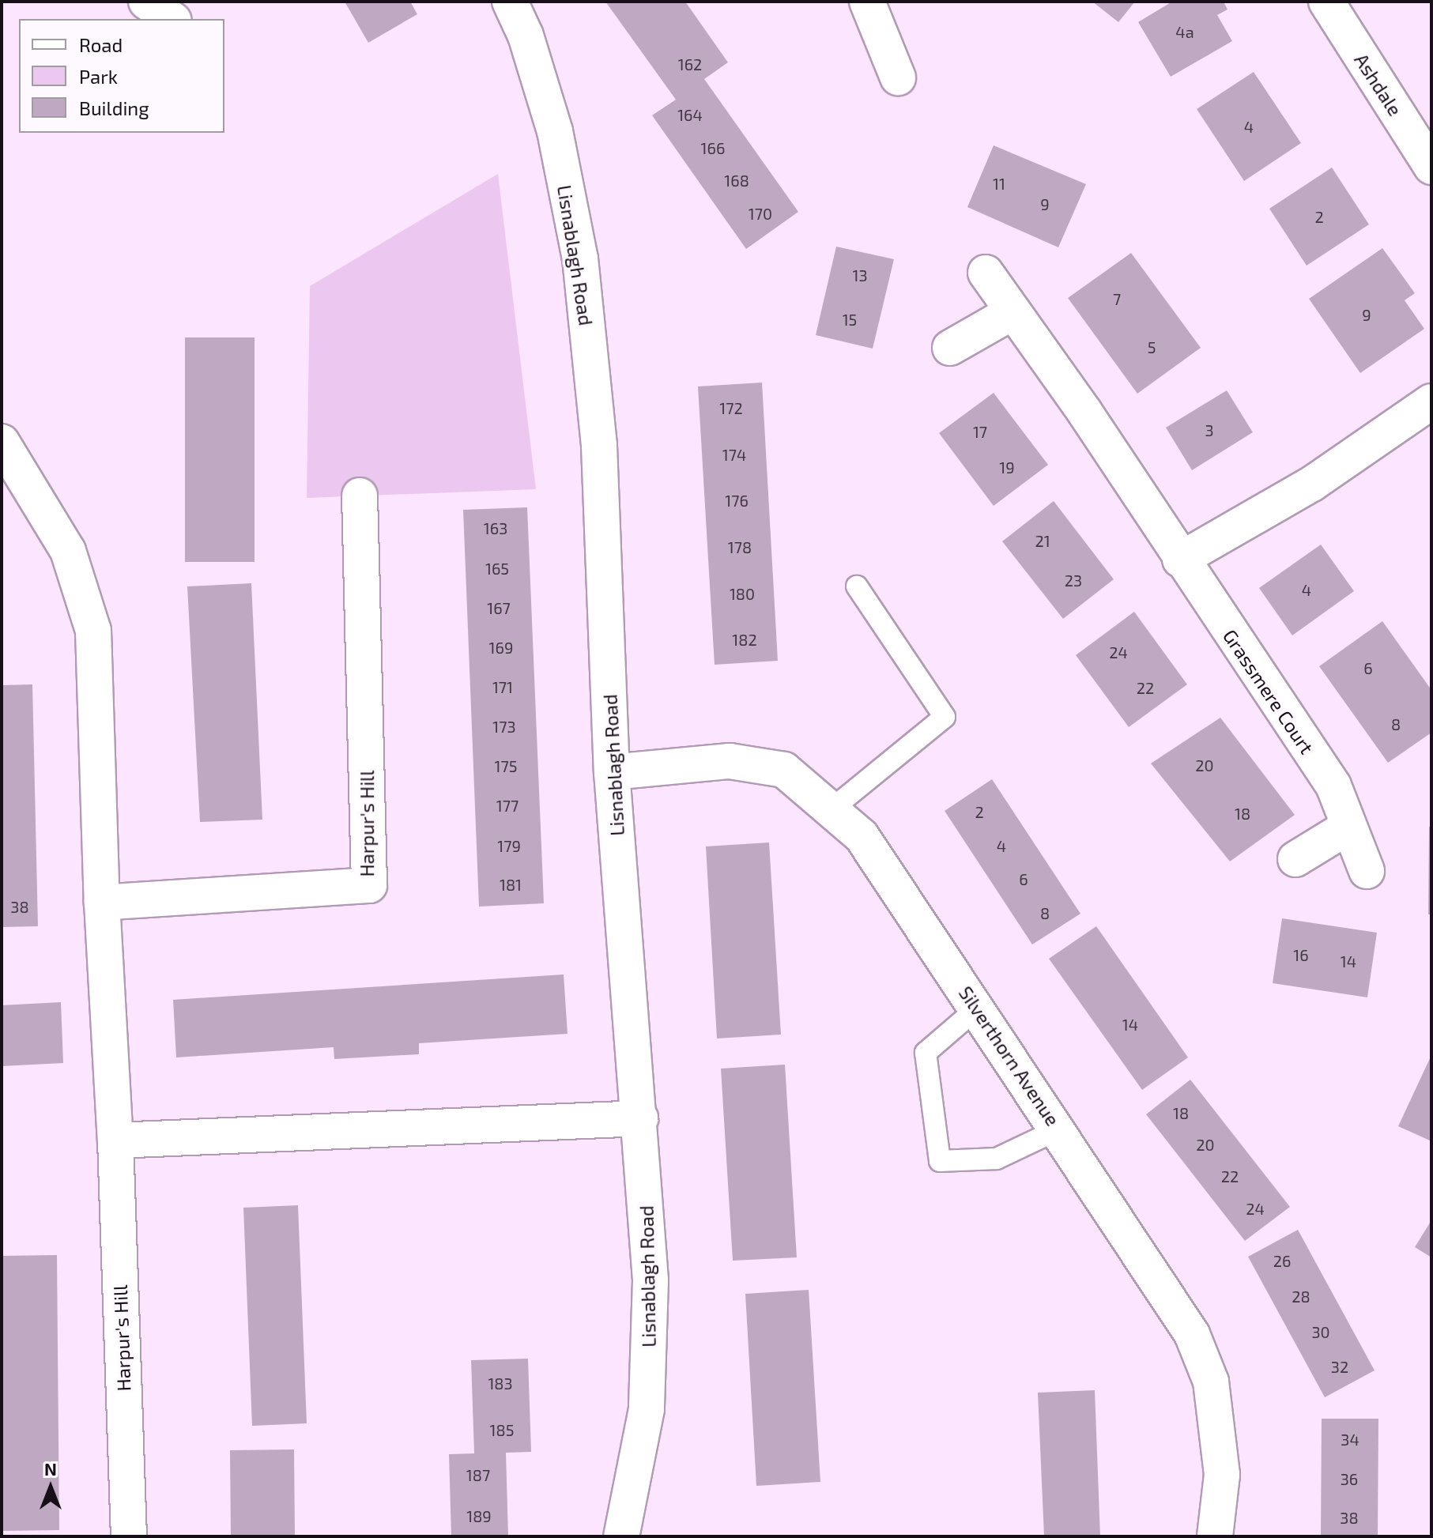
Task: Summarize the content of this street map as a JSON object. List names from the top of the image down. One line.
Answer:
{"streets":{"street":["Ashdale","Lisnablagh Road","Grassmere Court","Harpur's Hill","Silverthorn Avenue"]},"crossings":[["Lisnablagh Road","Silverthorn Avenue"]],"house_numbers":["4a","162","164","4","166","168","11","9","170","2","13","7","9","15","5","172","3","17","174","19","176","163","21","178","165","23","4","180","167","182","169","24","6","171","22","8","173","20","175","177","2","18","179","4","6","181","38","8","16","14","14","18","20","22","24","26","28","30","32","183","185","34","187","36","189","38"],"legend":["Road","Park","Building"],"north":"top"}
